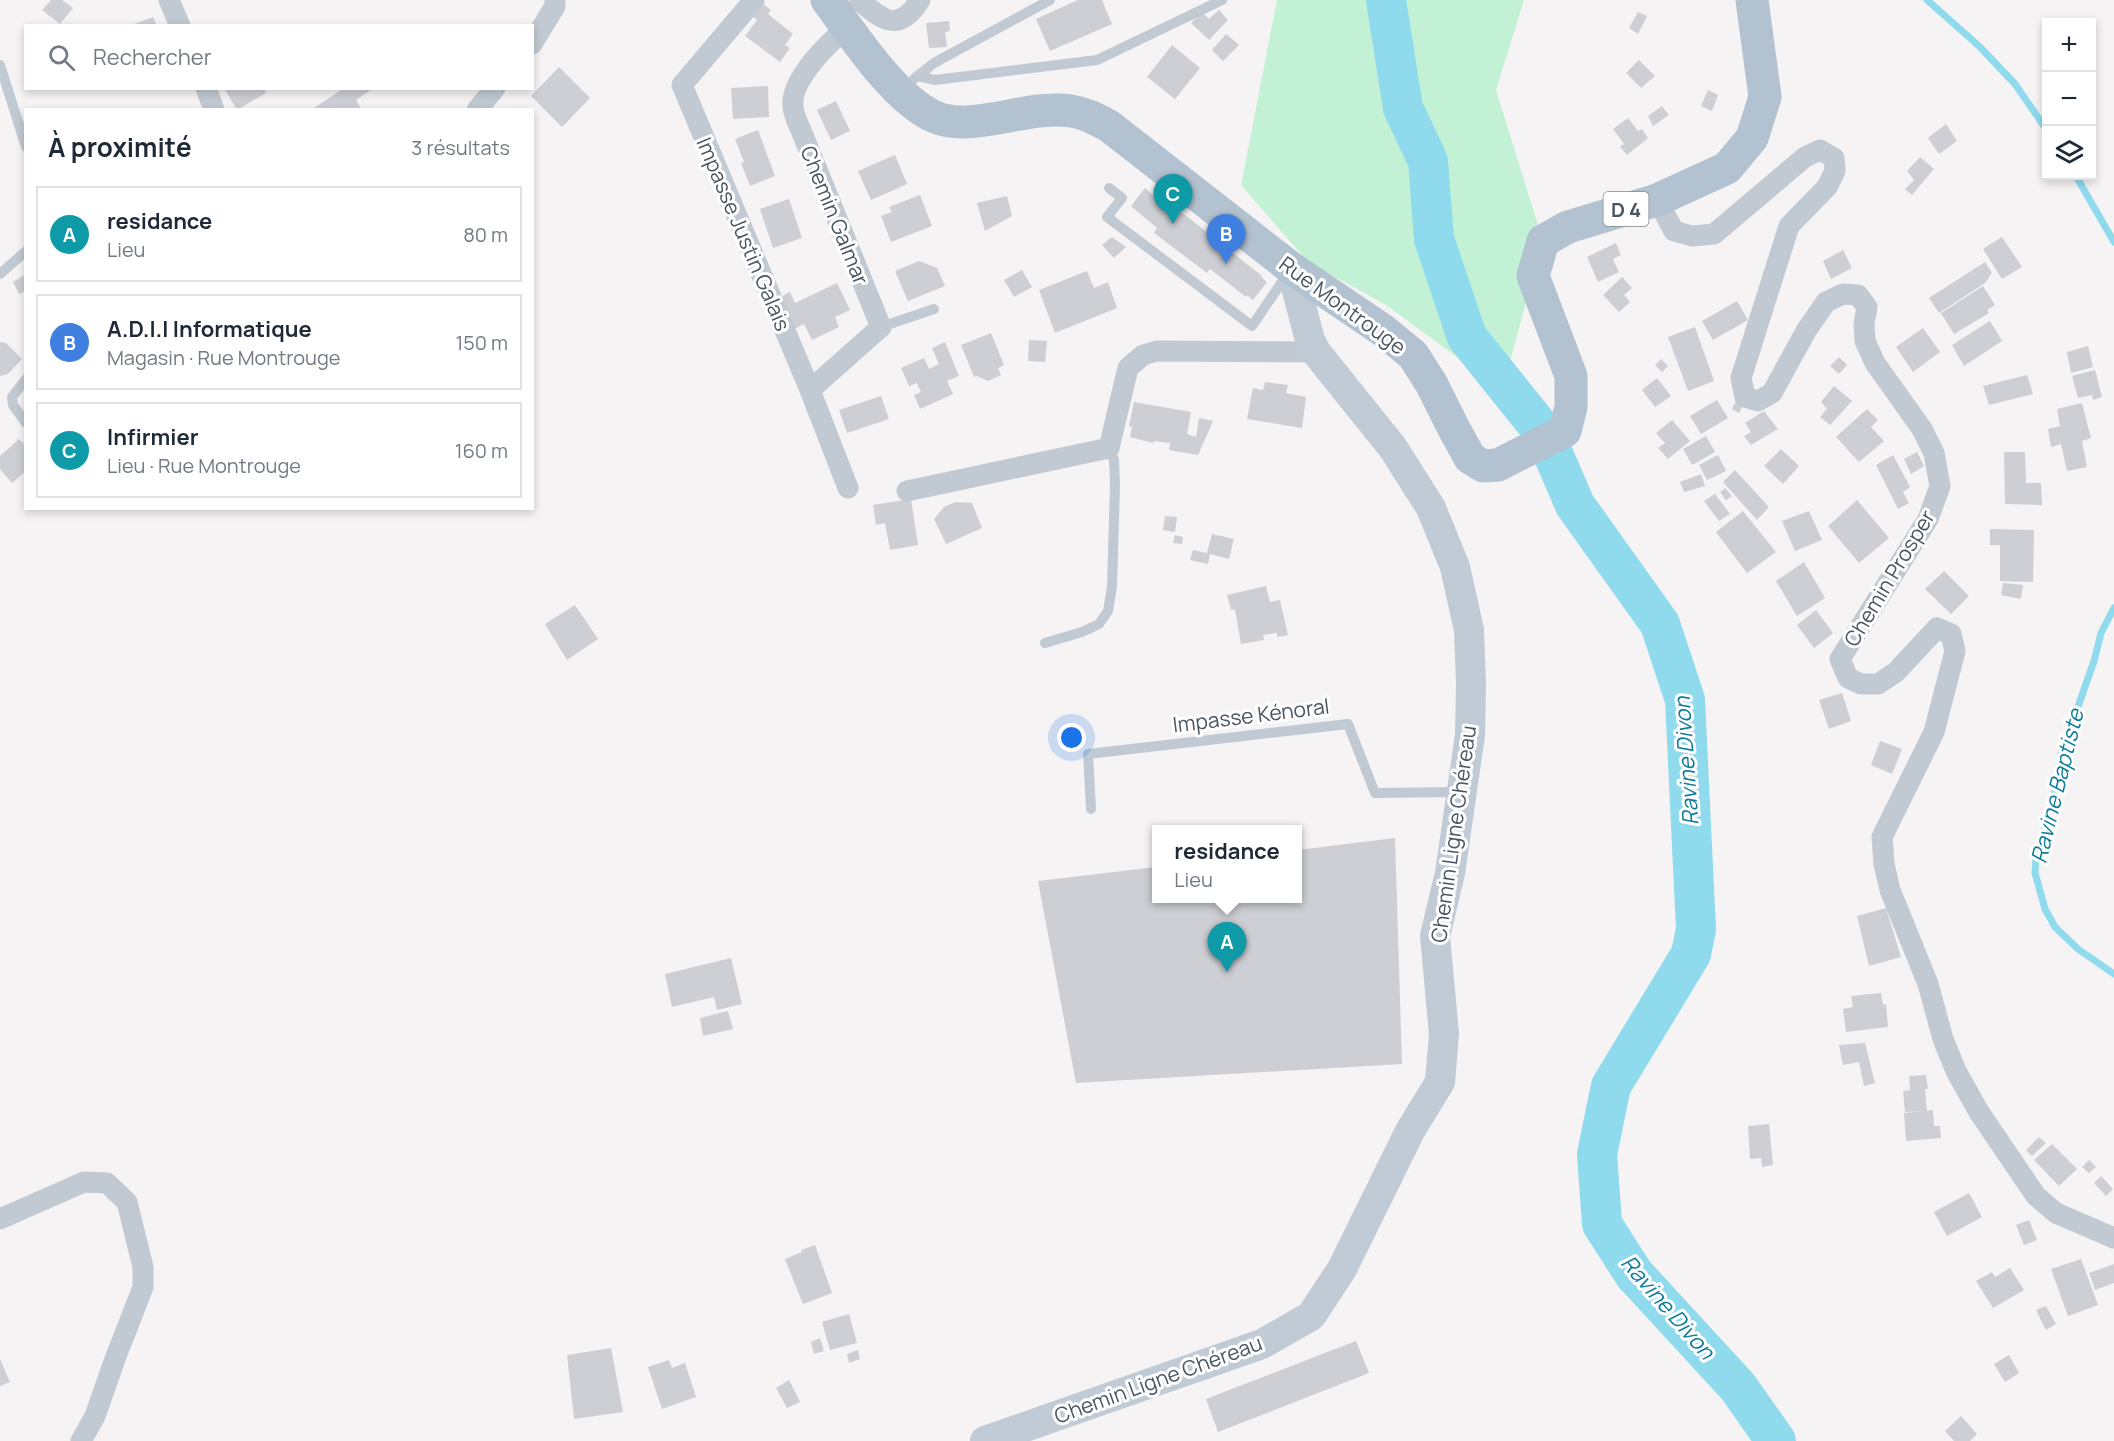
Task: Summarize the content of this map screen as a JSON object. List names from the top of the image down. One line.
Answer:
{"streets":{"main road":["D 4","Rue Montrouge"],"street":["Chemin Galmar","Impasse Justin Galais","Chemin Prosper","Chemin Ligne Chéreau"],"lane":["Impasse Kénoral"]},"crossings":[["Chemin Galmar","Rue Montrouge"],["Rue Montrouge","Chemin Prosper"],["Rue Montrouge","Chemin Ligne Chéreau"],["Impasse Kénoral","Chemin Ligne Chéreau"]],"water":["Ravine Divon","Ravine Baptiste"],"page":{"map_buttons":["+","−"],"search":"Rechercher","heading":["À proximité","3 résultats"],"pins":["C","B","A"],"list":[{"mark":"A","name":"residance","note":"Lieu","value":"80 m"},{"mark":"B","name":"A.D.I.I Informatique","note":"Magasin · Rue Montrouge","value":"150 m"},{"mark":"C","name":"Infirmier","note":"Lieu · Rue Montrouge","value":"160 m"}],"popup":["residance","Lieu"]}}
